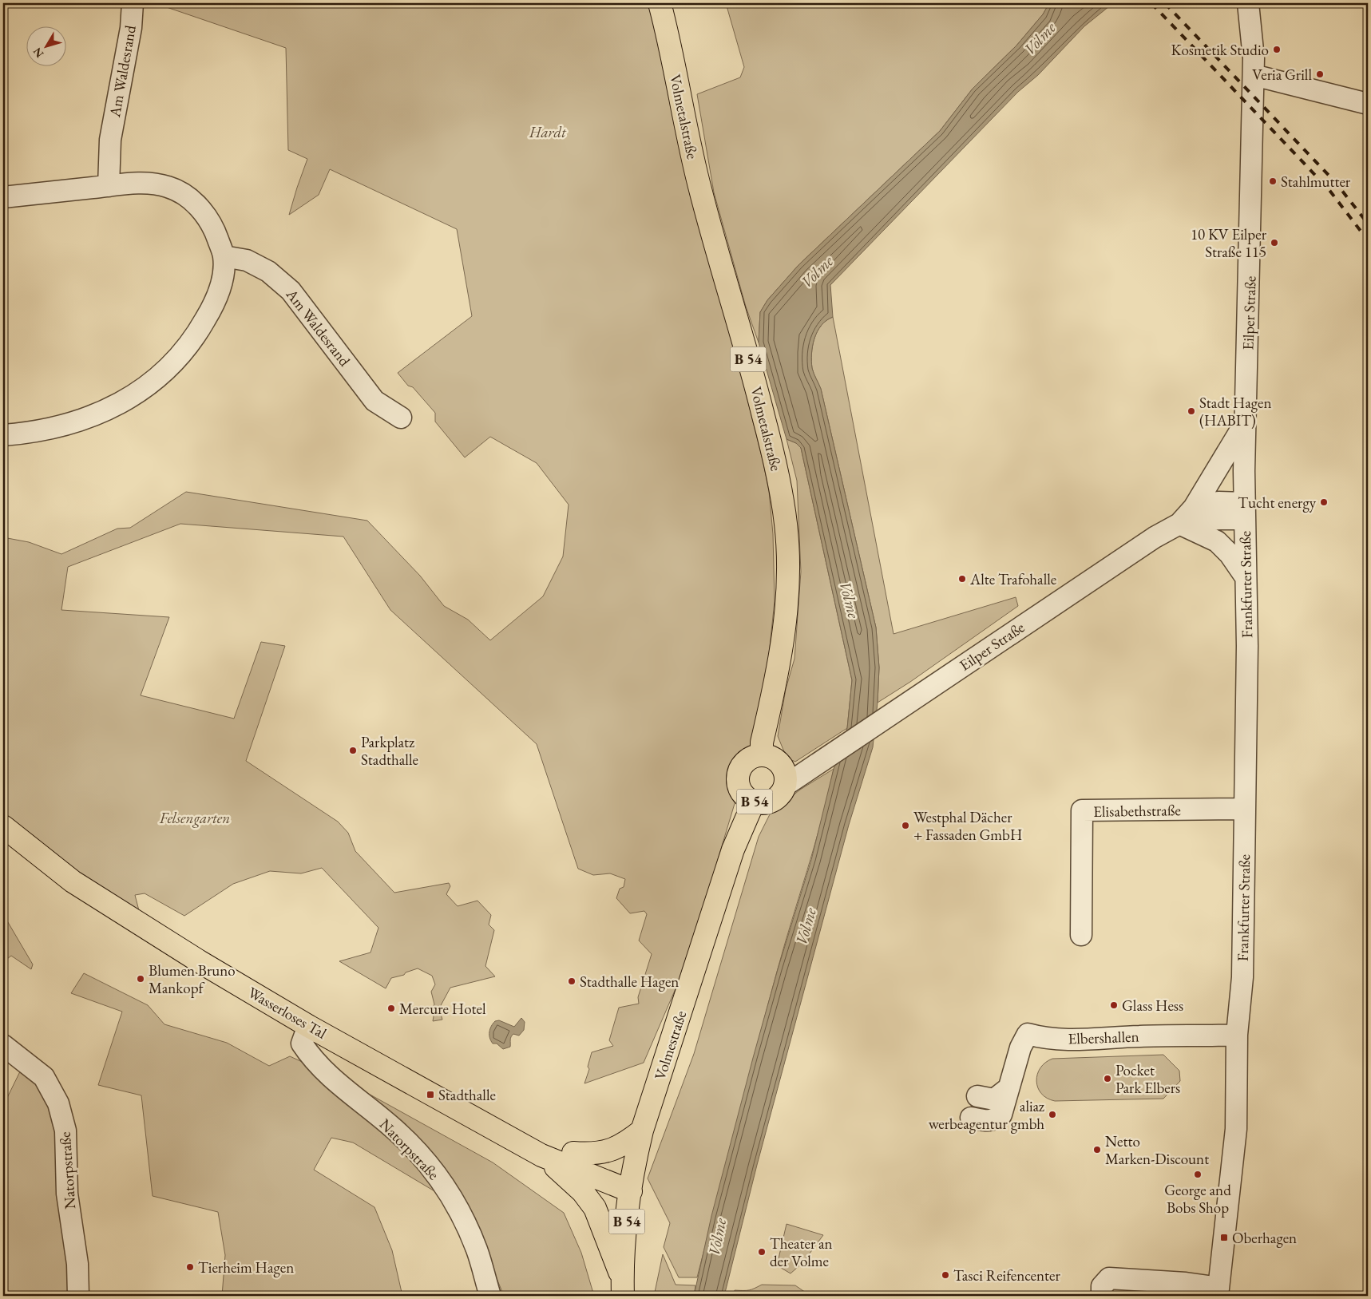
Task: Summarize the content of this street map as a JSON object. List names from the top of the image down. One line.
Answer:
{"streets":{"main road":["Volmetalstraße","B 54","Wasserloses Tal","Volmestraße"],"street":["Am Waldesrand","Eilper Straße","Frankfurter Straße","Elisabethstraße","Elbershallen","Natorpstraße"]},"crossings":[["Volmetalstraße","Eilper Straße"],["Volmetalstraße","B 54"],["Volmetalstraße","Volmestraße"],["Eilper Straße","B 54"],["Eilper Straße","Frankfurter Straße"],["Eilper Straße","Volmestraße"],["B 54","Volmestraße"],["Frankfurter Straße","Elisabethstraße"],["Frankfurter Straße","Elbershallen"],["Wasserloses Tal","Volmestraße"],["Wasserloses Tal","Natorpstraße"]],"water":["Volme"],"parks":["Hardt","Felsengarten"],"places":{"other":["Kosmetik Studio","Veria Grill","Stahlmutter","10 KV Eilper Straße 115","Stadt Hagen (HABIT)","Tucht energy","Alte Trafohalle","Parkplatz Stadthalle","Westphal Dächer + Fassaden GmbH","Blumen Bruno Mankopf","Stadthalle Hagen","Glass Hess","Mercure Hotel","Pocket Park Elbers","aliaz werbeagentur gmbh","Netto Marken-Discount","George and Bobs Shop","Theater an der Volme","Tierheim Hagen","Tasci Reifencenter"],"transit":["Stadthalle","Oberhagen"]},"north":"bottom left"}
